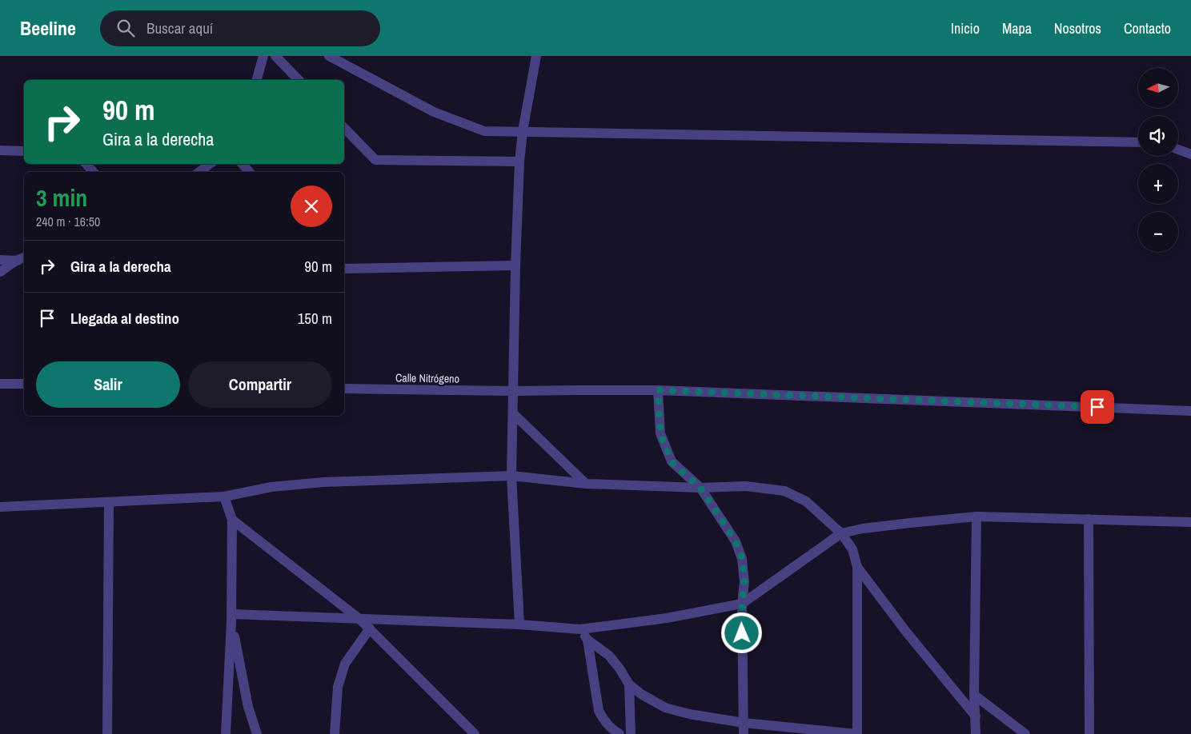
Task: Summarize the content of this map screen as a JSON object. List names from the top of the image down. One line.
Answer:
{"streets":{"street":["Calle Nitrógeno"]},"north":"left","page":{"header":"Beeline","search":"Buscar aquí","nav":["Inicio","Mapa","Nosotros","Contacto"],"map_buttons":["+","−"],"turn":["90 m","Gira a la derecha"],"heading":["3 min","240 m · 16:50"],"list":[{"name":"Gira a la derecha","value":"90 m"},{"name":"Llegada al destino","value":"150 m"}],"buttons":["Salir","Compartir"]}}
